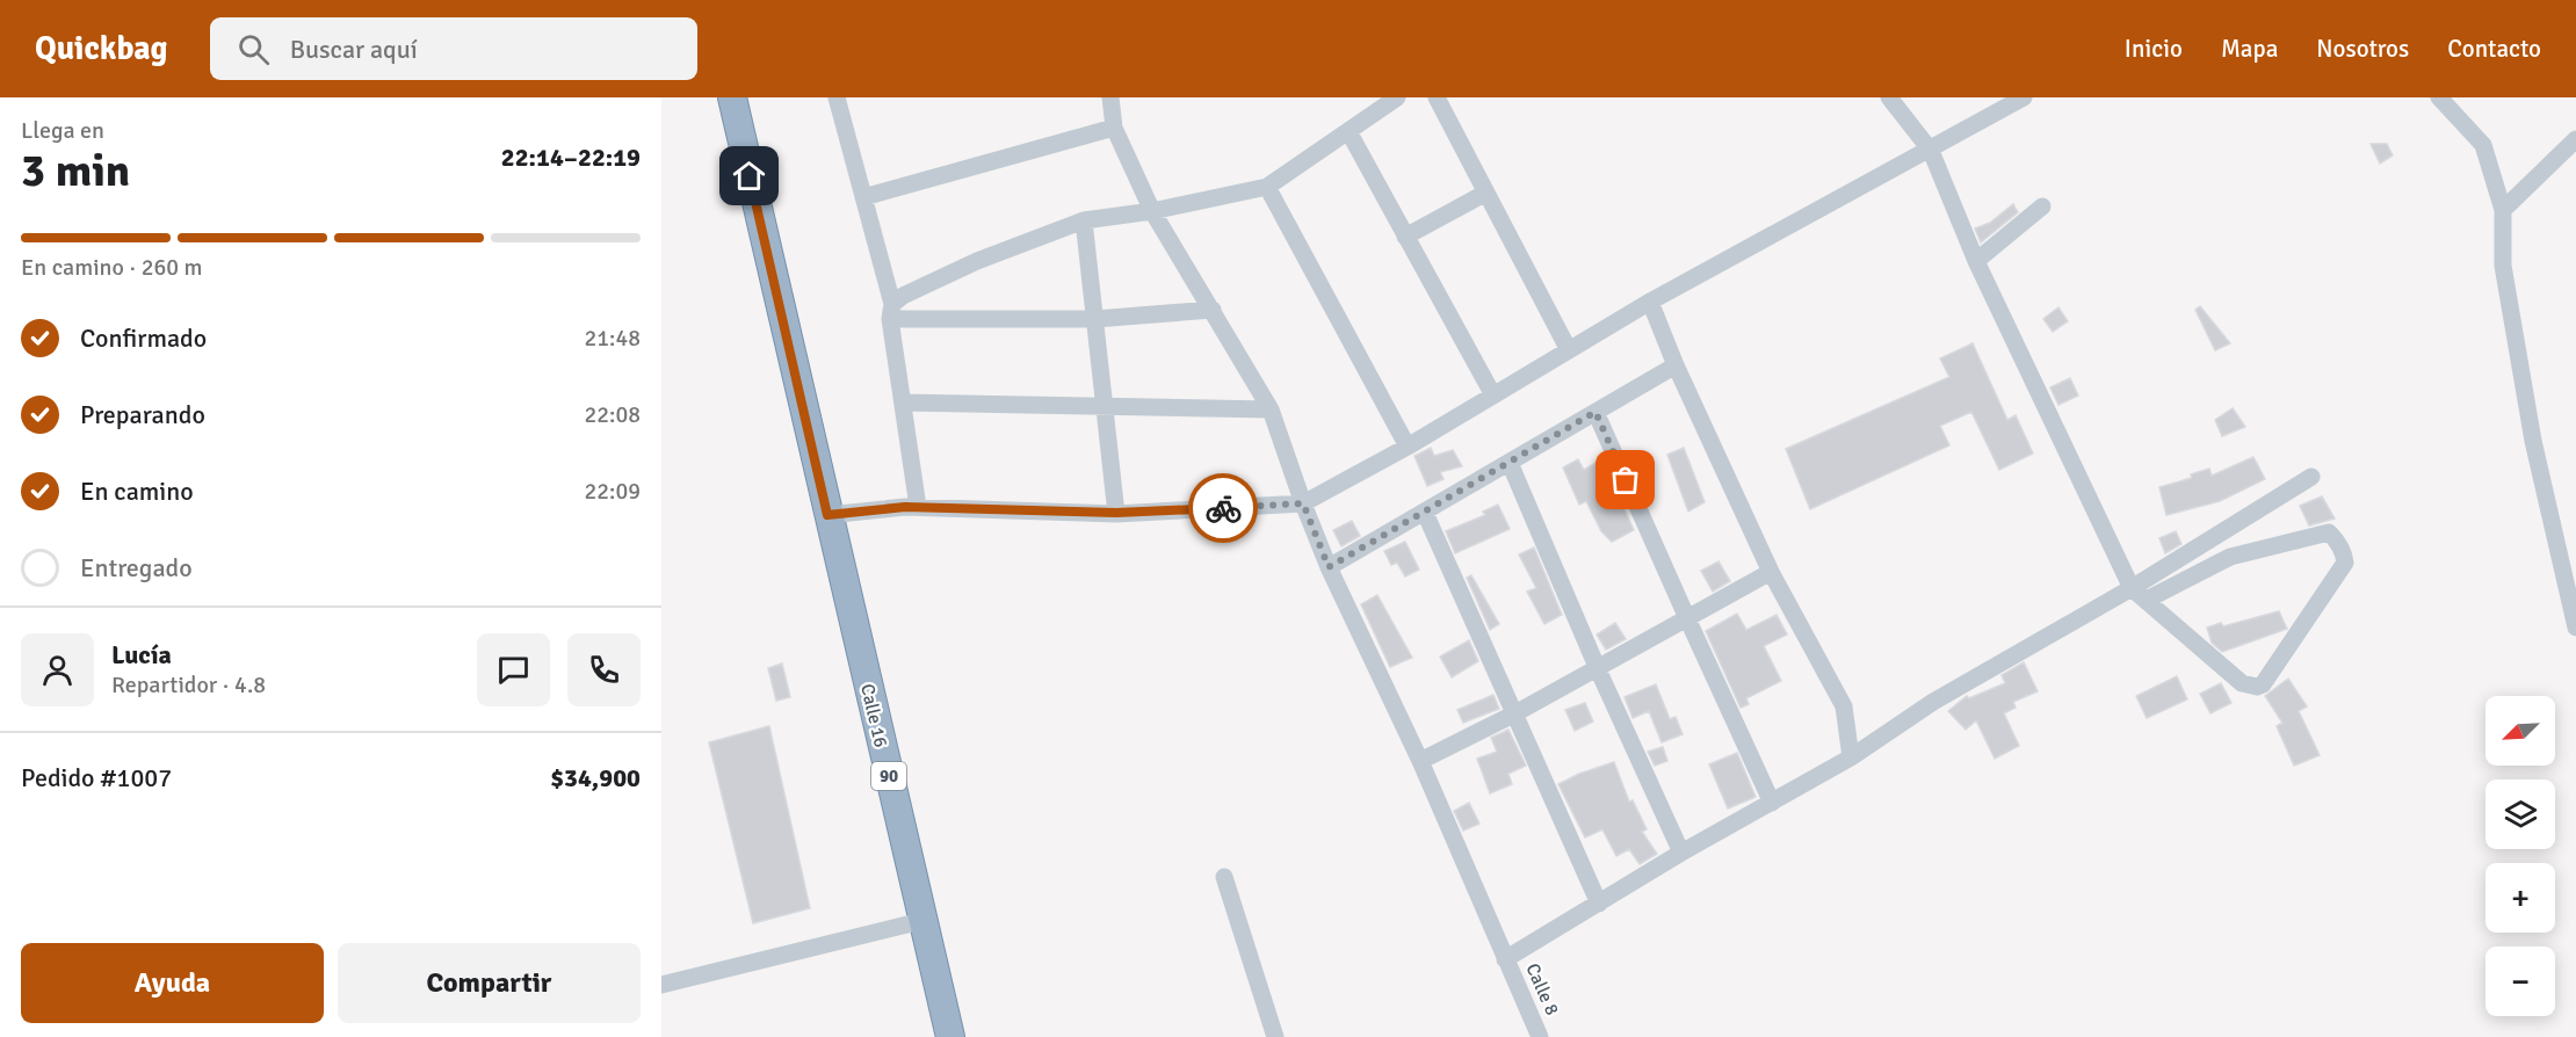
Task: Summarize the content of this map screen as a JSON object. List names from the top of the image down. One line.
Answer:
{"streets":{"highway":["Calle 16","90"],"street":["Calle 8"]},"crossings":[["Calle 16","90"]],"north":"bottom left","page":{"header":"Quickbag","search":"Buscar aquí","nav":["Inicio","Mapa","Nosotros","Contacto"],"heading":["3 min","Llega en","22:14–22:19"],"panel":["Lucía","Repartidor · 4.8","Pedido #1007","$34,900"],"bar":"En camino · 260 m","list":[["Confirmado","21:48"],["Preparando","22:08"],["En camino","22:09"],"Entregado"],"map_buttons":["+","−"],"buttons":["Ayuda","Compartir"]}}
